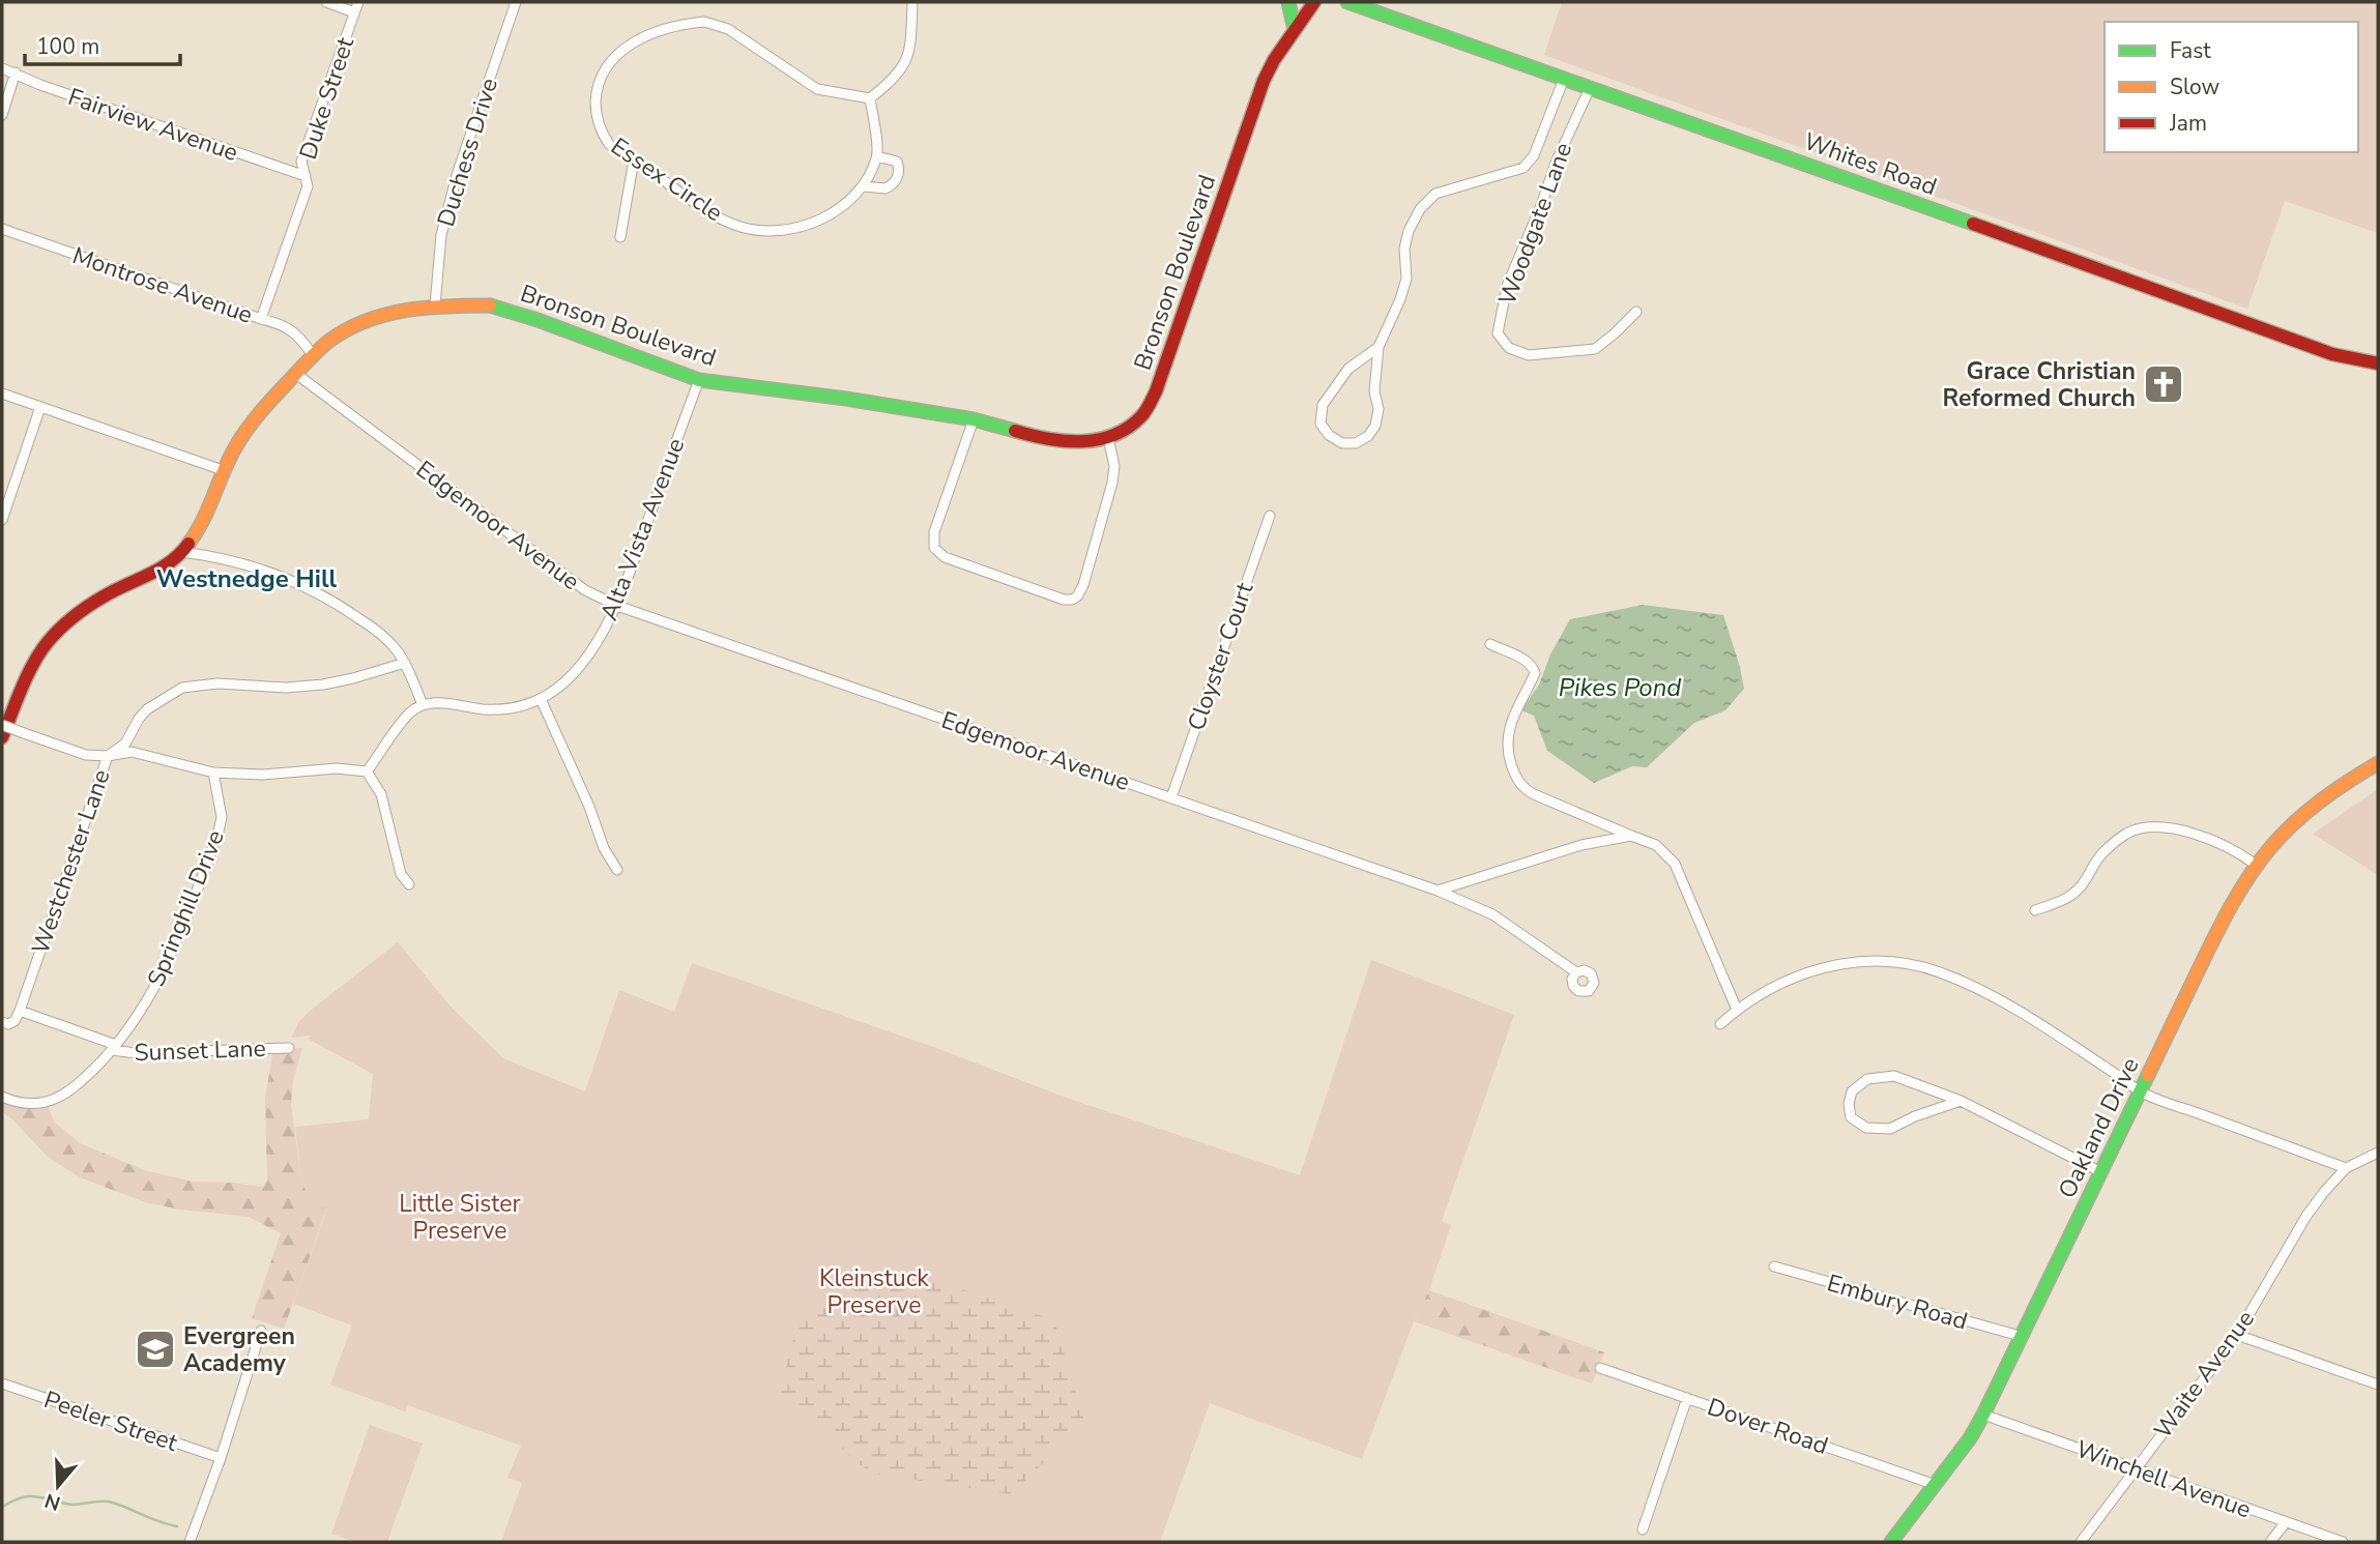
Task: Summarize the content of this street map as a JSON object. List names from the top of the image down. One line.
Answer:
{"streets":{"street":["Duke Street","Fairview Avenue","Duchess Drive","Whites Road","Essex Circle","Woodgate Lane","Bronson Boulevard","Montrose Avenue","Edgemoor Avenue","Alta Vista Avenue","Cloyster Court","Westchester Lane","Springhill Drive","Sunset Lane","Oakland Drive","Embury Road","Waite Avenue","Peeler Street","Dover Road","Winchell Avenue"]},"crossings":[["Duke Street","Fairview Avenue"],["Duke Street","Montrose Avenue"],["Duchess Drive","Bronson Boulevard"],["Whites Road","Woodgate Lane"],["Bronson Boulevard","Montrose Avenue"],["Bronson Boulevard","Edgemoor Avenue"],["Bronson Boulevard","Alta Vista Avenue"],["Edgemoor Avenue","Alta Vista Avenue"],["Edgemoor Avenue","Cloyster Court"],["Westchester Lane","Sunset Lane"],["Springhill Drive","Sunset Lane"],["Oakland Drive","Embury Road"],["Oakland Drive","Dover Road"],["Oakland Drive","Winchell Avenue"],["Waite Avenue","Winchell Avenue"]],"districts":["Westnedge Hill"],"water":["Pikes Pond"],"parks":["Little Sister Preserve","Kleinstuck Preserve"],"places":{"church":["Grace Christian Reformed Church"],"school or university":["Evergreen Academy"]},"legend":["Fast","Slow","Jam"],"scale_bar":"100 m","north":"bottom"}
